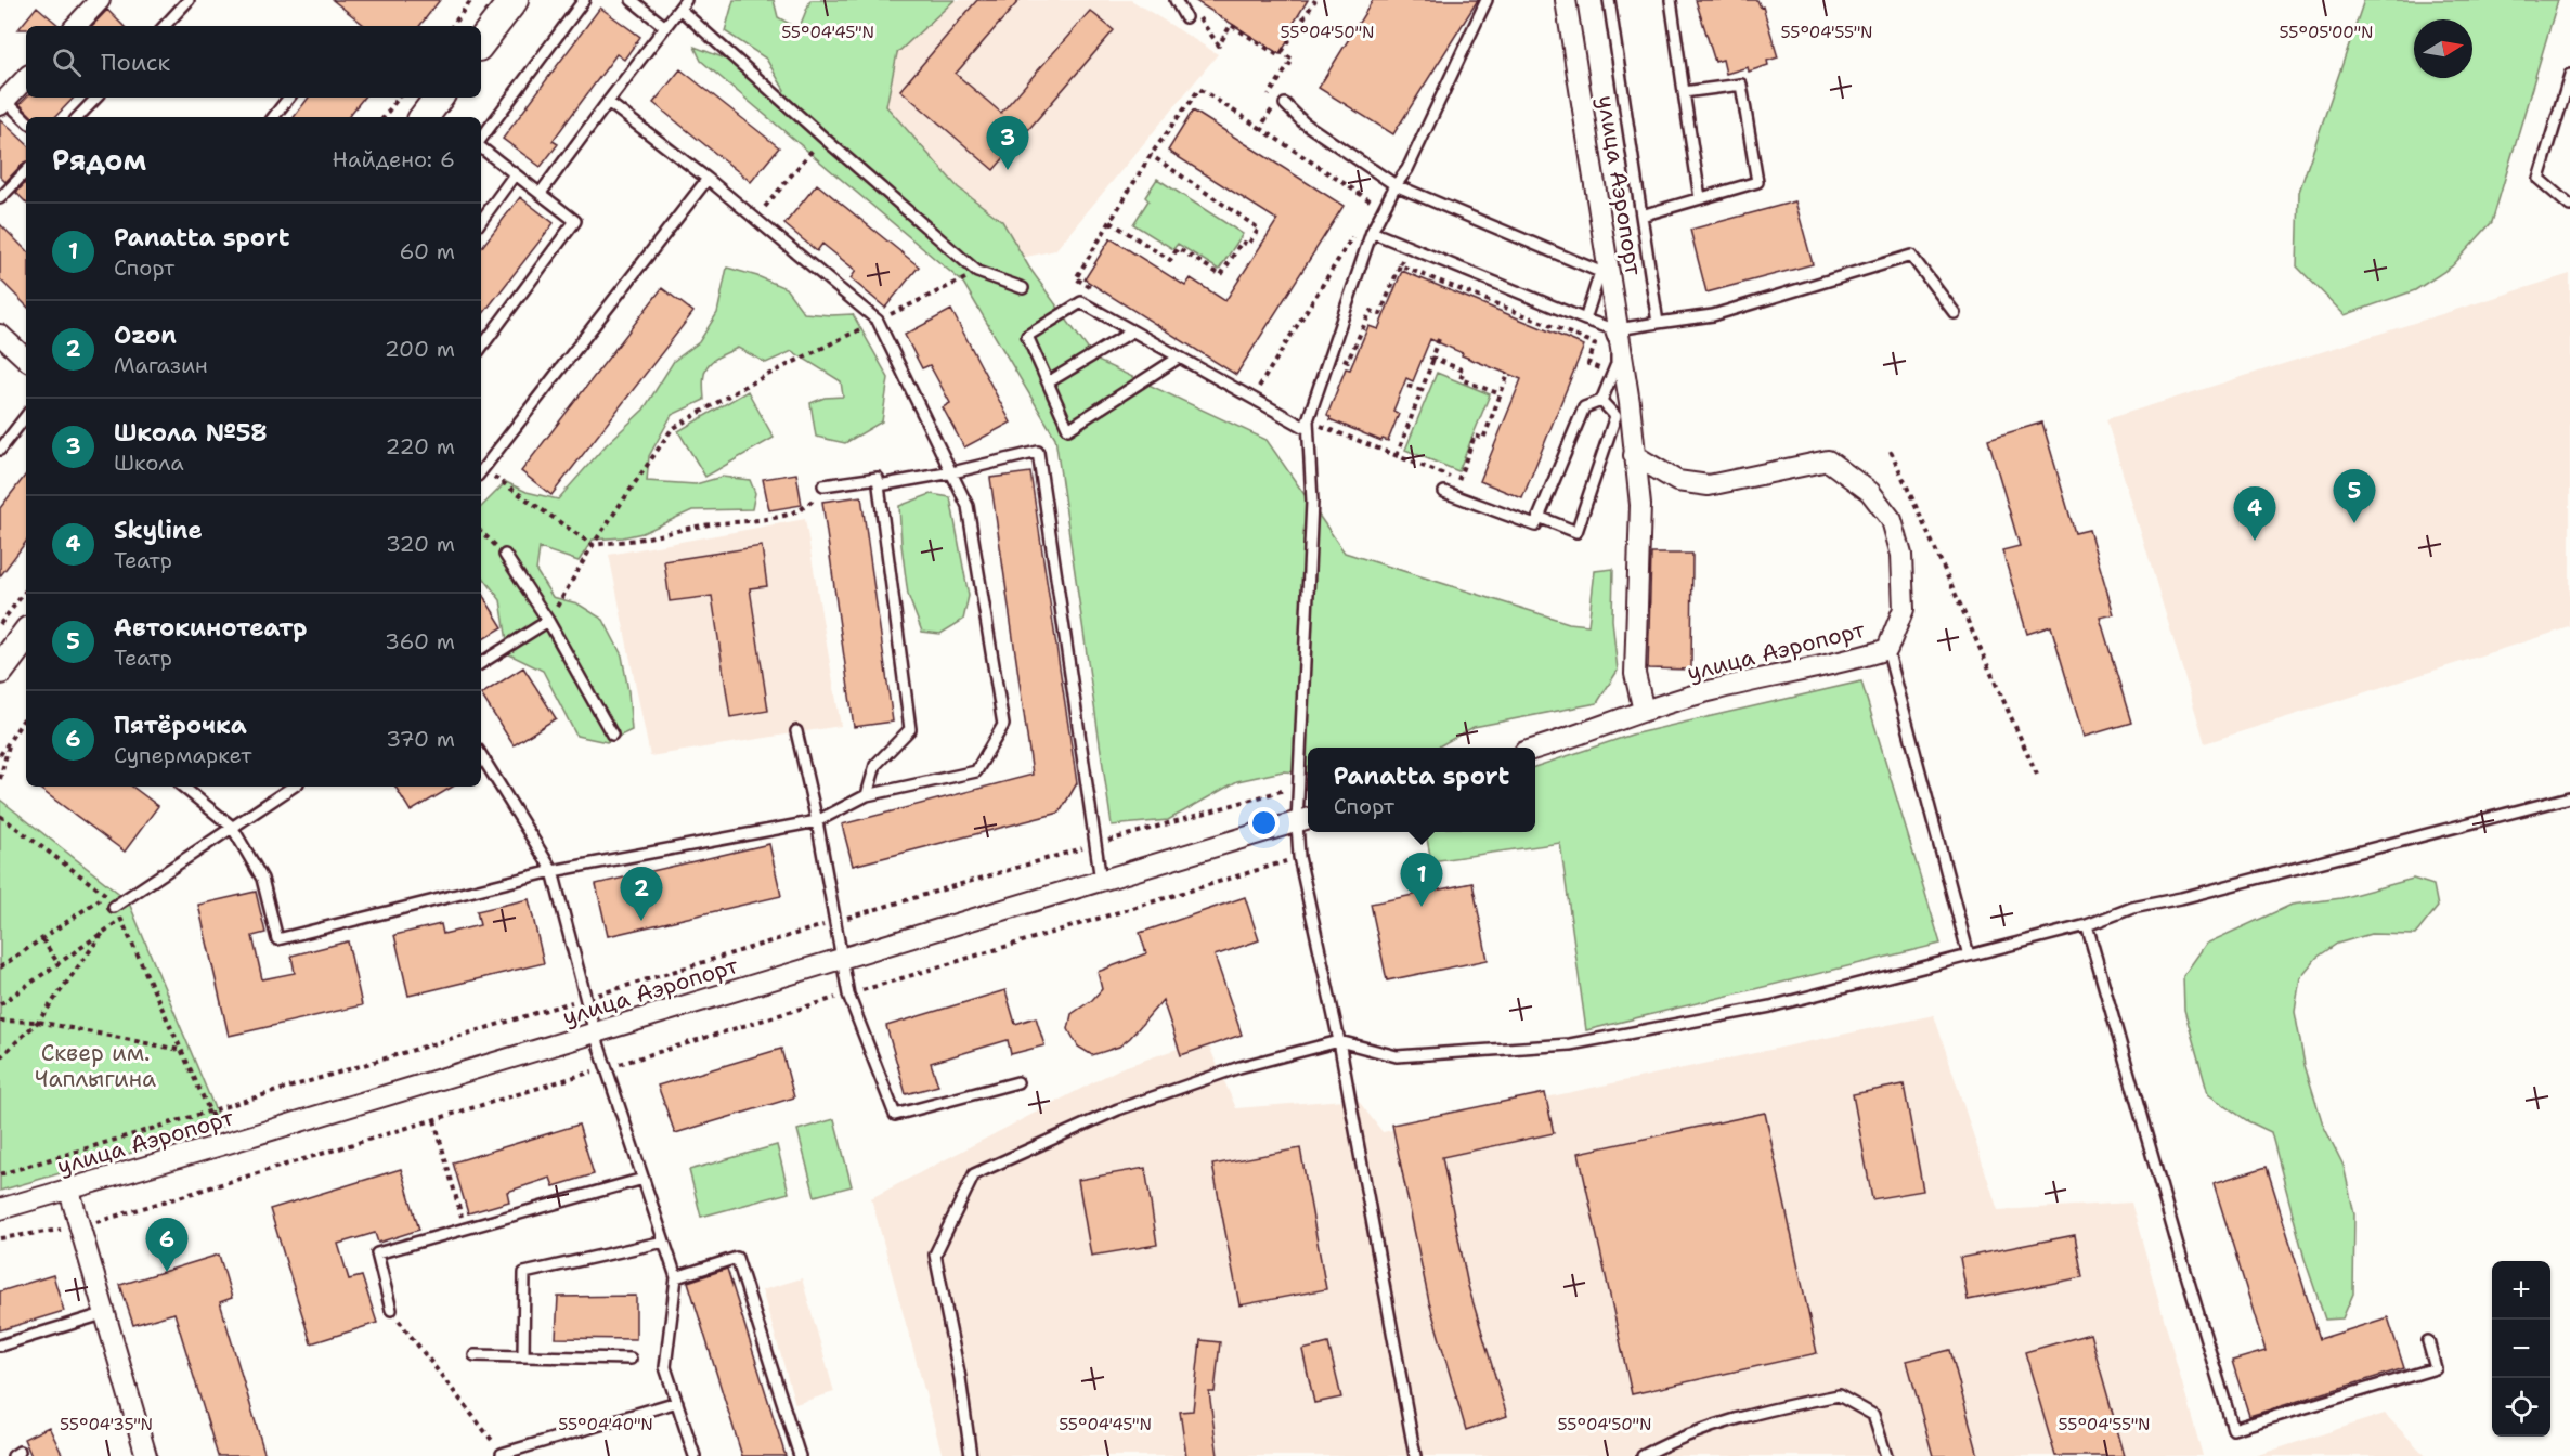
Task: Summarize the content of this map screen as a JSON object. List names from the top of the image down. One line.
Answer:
{"streets":{"street":["улица Аэропорт"]},"parks":["Сквер им. Чаплыгина"],"north":"right","page":{"search":"Поиск","pins":["3","5","4","1","2","6"],"heading":["Рядом","Найдено: 6"],"list":[{"mark":"1","name":"Panatta sport","note":"Спорт","value":"60 m"},{"mark":"2","name":"Ozon","note":"Магазин","value":"200 m"},{"mark":"3","name":"Школа №58","note":"Школа","value":"220 m"},{"mark":"4","name":"Skyline","note":"Театр","value":"320 m"},{"mark":"5","name":"Автокинотеатр","note":"Театр","value":"360 m"},{"mark":"6","name":"Пятёрочка","note":"Супермаркет","value":"370 m"}],"popup":["Panatta sport","Спорт"],"map_buttons":["+","−"]},"coordinates":["55°04'45\"N","55°04'50\"N","55°04'55\"N","55°05'00\"N","55°04'35\"N","55°04'40\"N"]}
